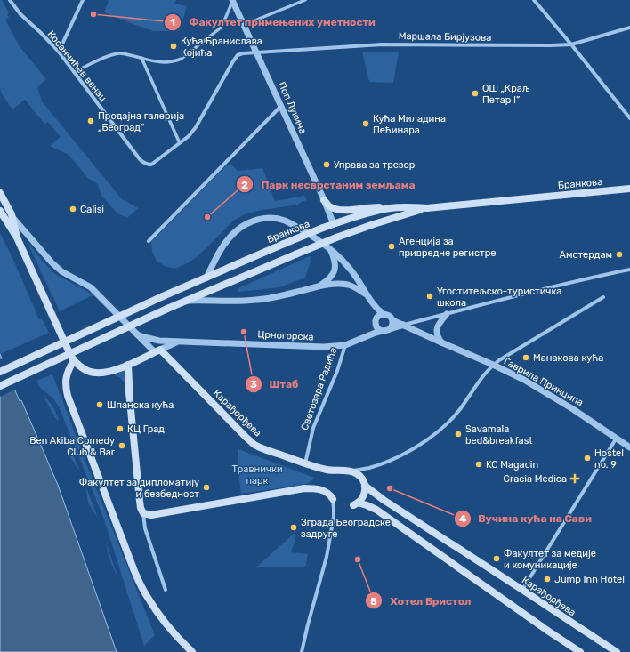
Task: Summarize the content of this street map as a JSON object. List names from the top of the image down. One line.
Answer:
{"streets":{"main road":["Бранкова","Карађорђева"],"street":["Маршала Бирјузова","Косанчићев венац","Поп Лукина","Црногорска","Гаврила Принципа","Светозара Радића"]},"crossings":[["Маршала Бирјузова","Косанчићев венац"],["Маршала Бирјузова","Поп Лукина"],["Косанчићев венац","Поп Лукина"],["Поп Лукина","Бранкова"],["Црногорска","Светозара Радића"],["Црногорска","Карађорђева"],["Светозара Радића","Карађорђева"]],"parks":["Травнички парк"],"places":{"other":["Факултет примењених уметности","Кућа Бранислава Којића","ОШ „Краљ Петар I”","Продајна галерија „Београд”","Кућа Миладина Пећинара","Управа за трезор","Calisi","Парк несврстаним земљама","Агенција за привредне регистре","Амстердам","Угоститељско-туристичка школа","Штаб","Манакова кућа","Шпанска кућа","КЦ Град","Savamala bed&breakfast","Ben Akiba Comedy Club & Bar","Hostel no. 9","KC Magacin","Факултет за дипломатију и безбедност","Вучина кућа на Сави","Зграда Београдске задруге","Факултет за медије и комуникације","Хотел Бристол","Jump Inn Hotel"],"health":["Gracia Medica"]}}
